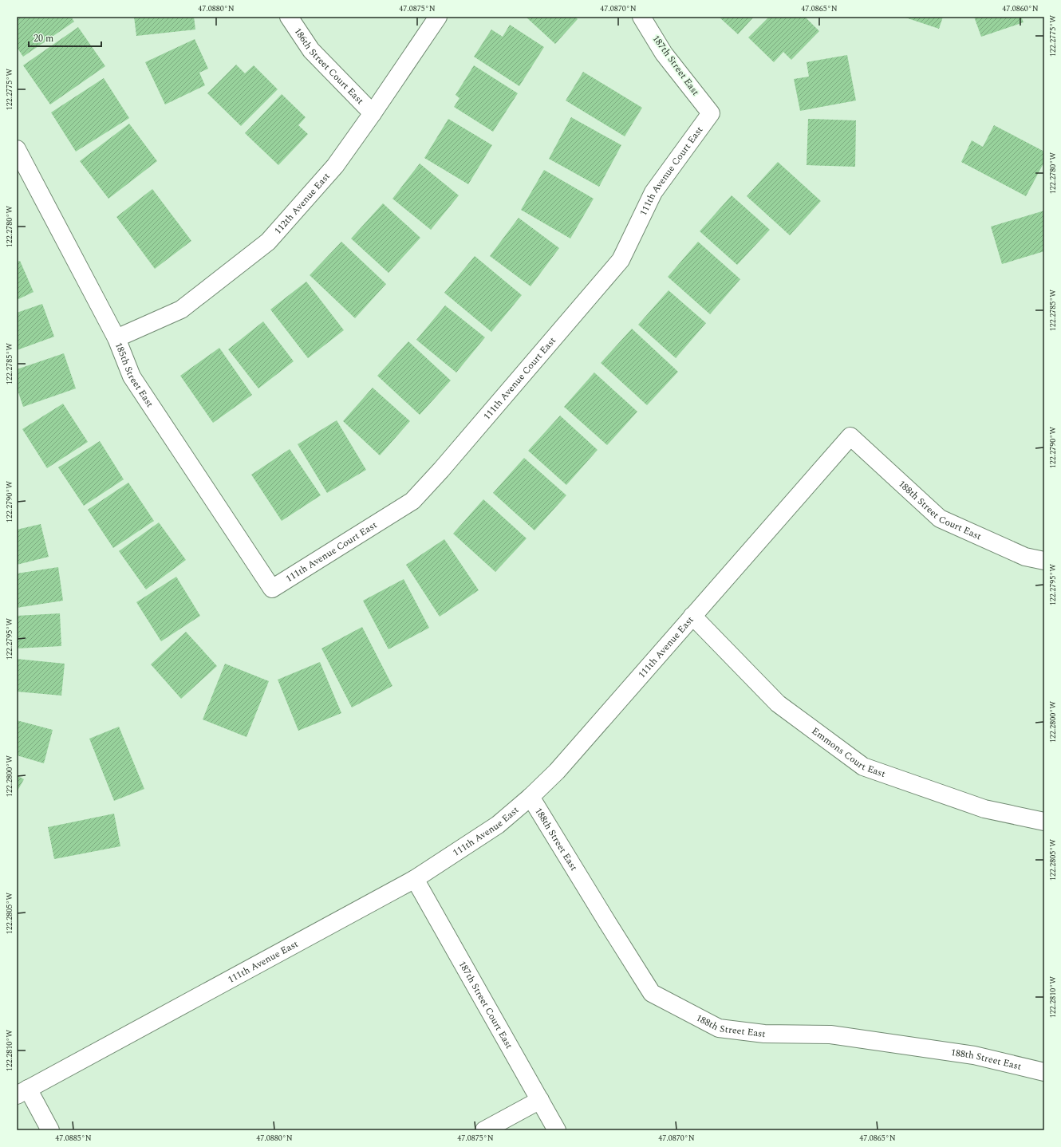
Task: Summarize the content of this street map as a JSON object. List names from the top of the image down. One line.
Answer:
{"streets":{"street":["186th Street Court East","187th Street East","111th Avenue Court East","112th Avenue East","185th Street East","188th Street Court East","111th Avenue East","Emmons Court East","188th Street East","187th Street Court East"]},"crossings":[["186th Street Court East","112th Avenue East"],["187th Street East","111th Avenue Court East"],["111th Avenue Court East","185th Street East"],["112th Avenue East","185th Street East"],["188th Street Court East","111th Avenue East"],["111th Avenue East","Emmons Court East"],["111th Avenue East","188th Street East"],["111th Avenue East","187th Street Court East"]],"scale_bar":"20 m","coordinates":["47.0880°N","47.0875°N","47.0870°N","47.0865°N","47.0860°N","122.2775°W","122.2780°W","122.2785°W","122.2790°W","122.2795°W","122.2800°W","122.2805°W","122.2810°W","47.0885°N"]}
